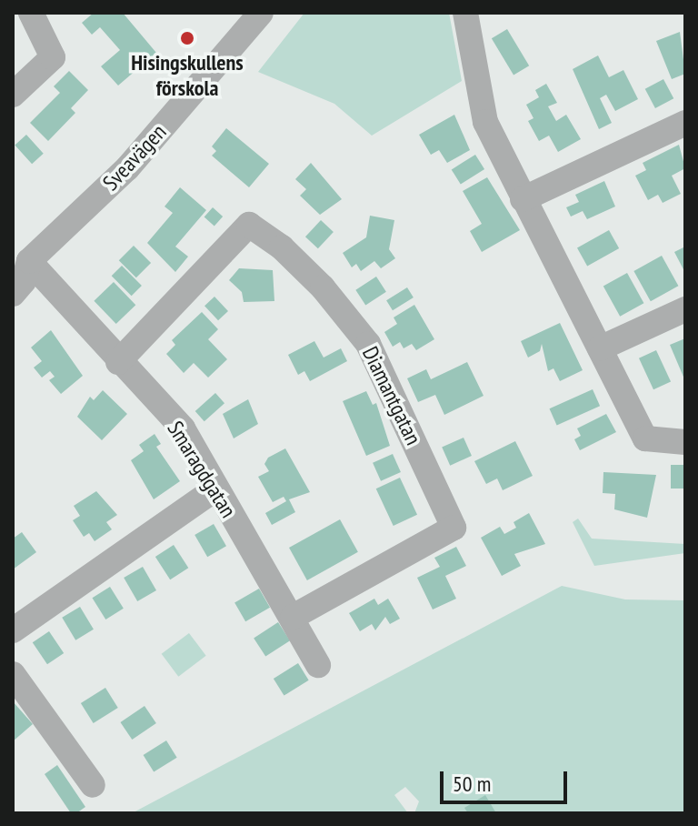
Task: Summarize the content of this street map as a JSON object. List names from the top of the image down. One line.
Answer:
{"streets":{"street":["Sveavägen","Diamantgatan","Smaragdgatan"]},"crossings":[["Sveavägen","Smaragdgatan"],["Diamantgatan","Smaragdgatan"]],"places":["Hisingskullens förskola"],"scale_bar":"50 m"}
